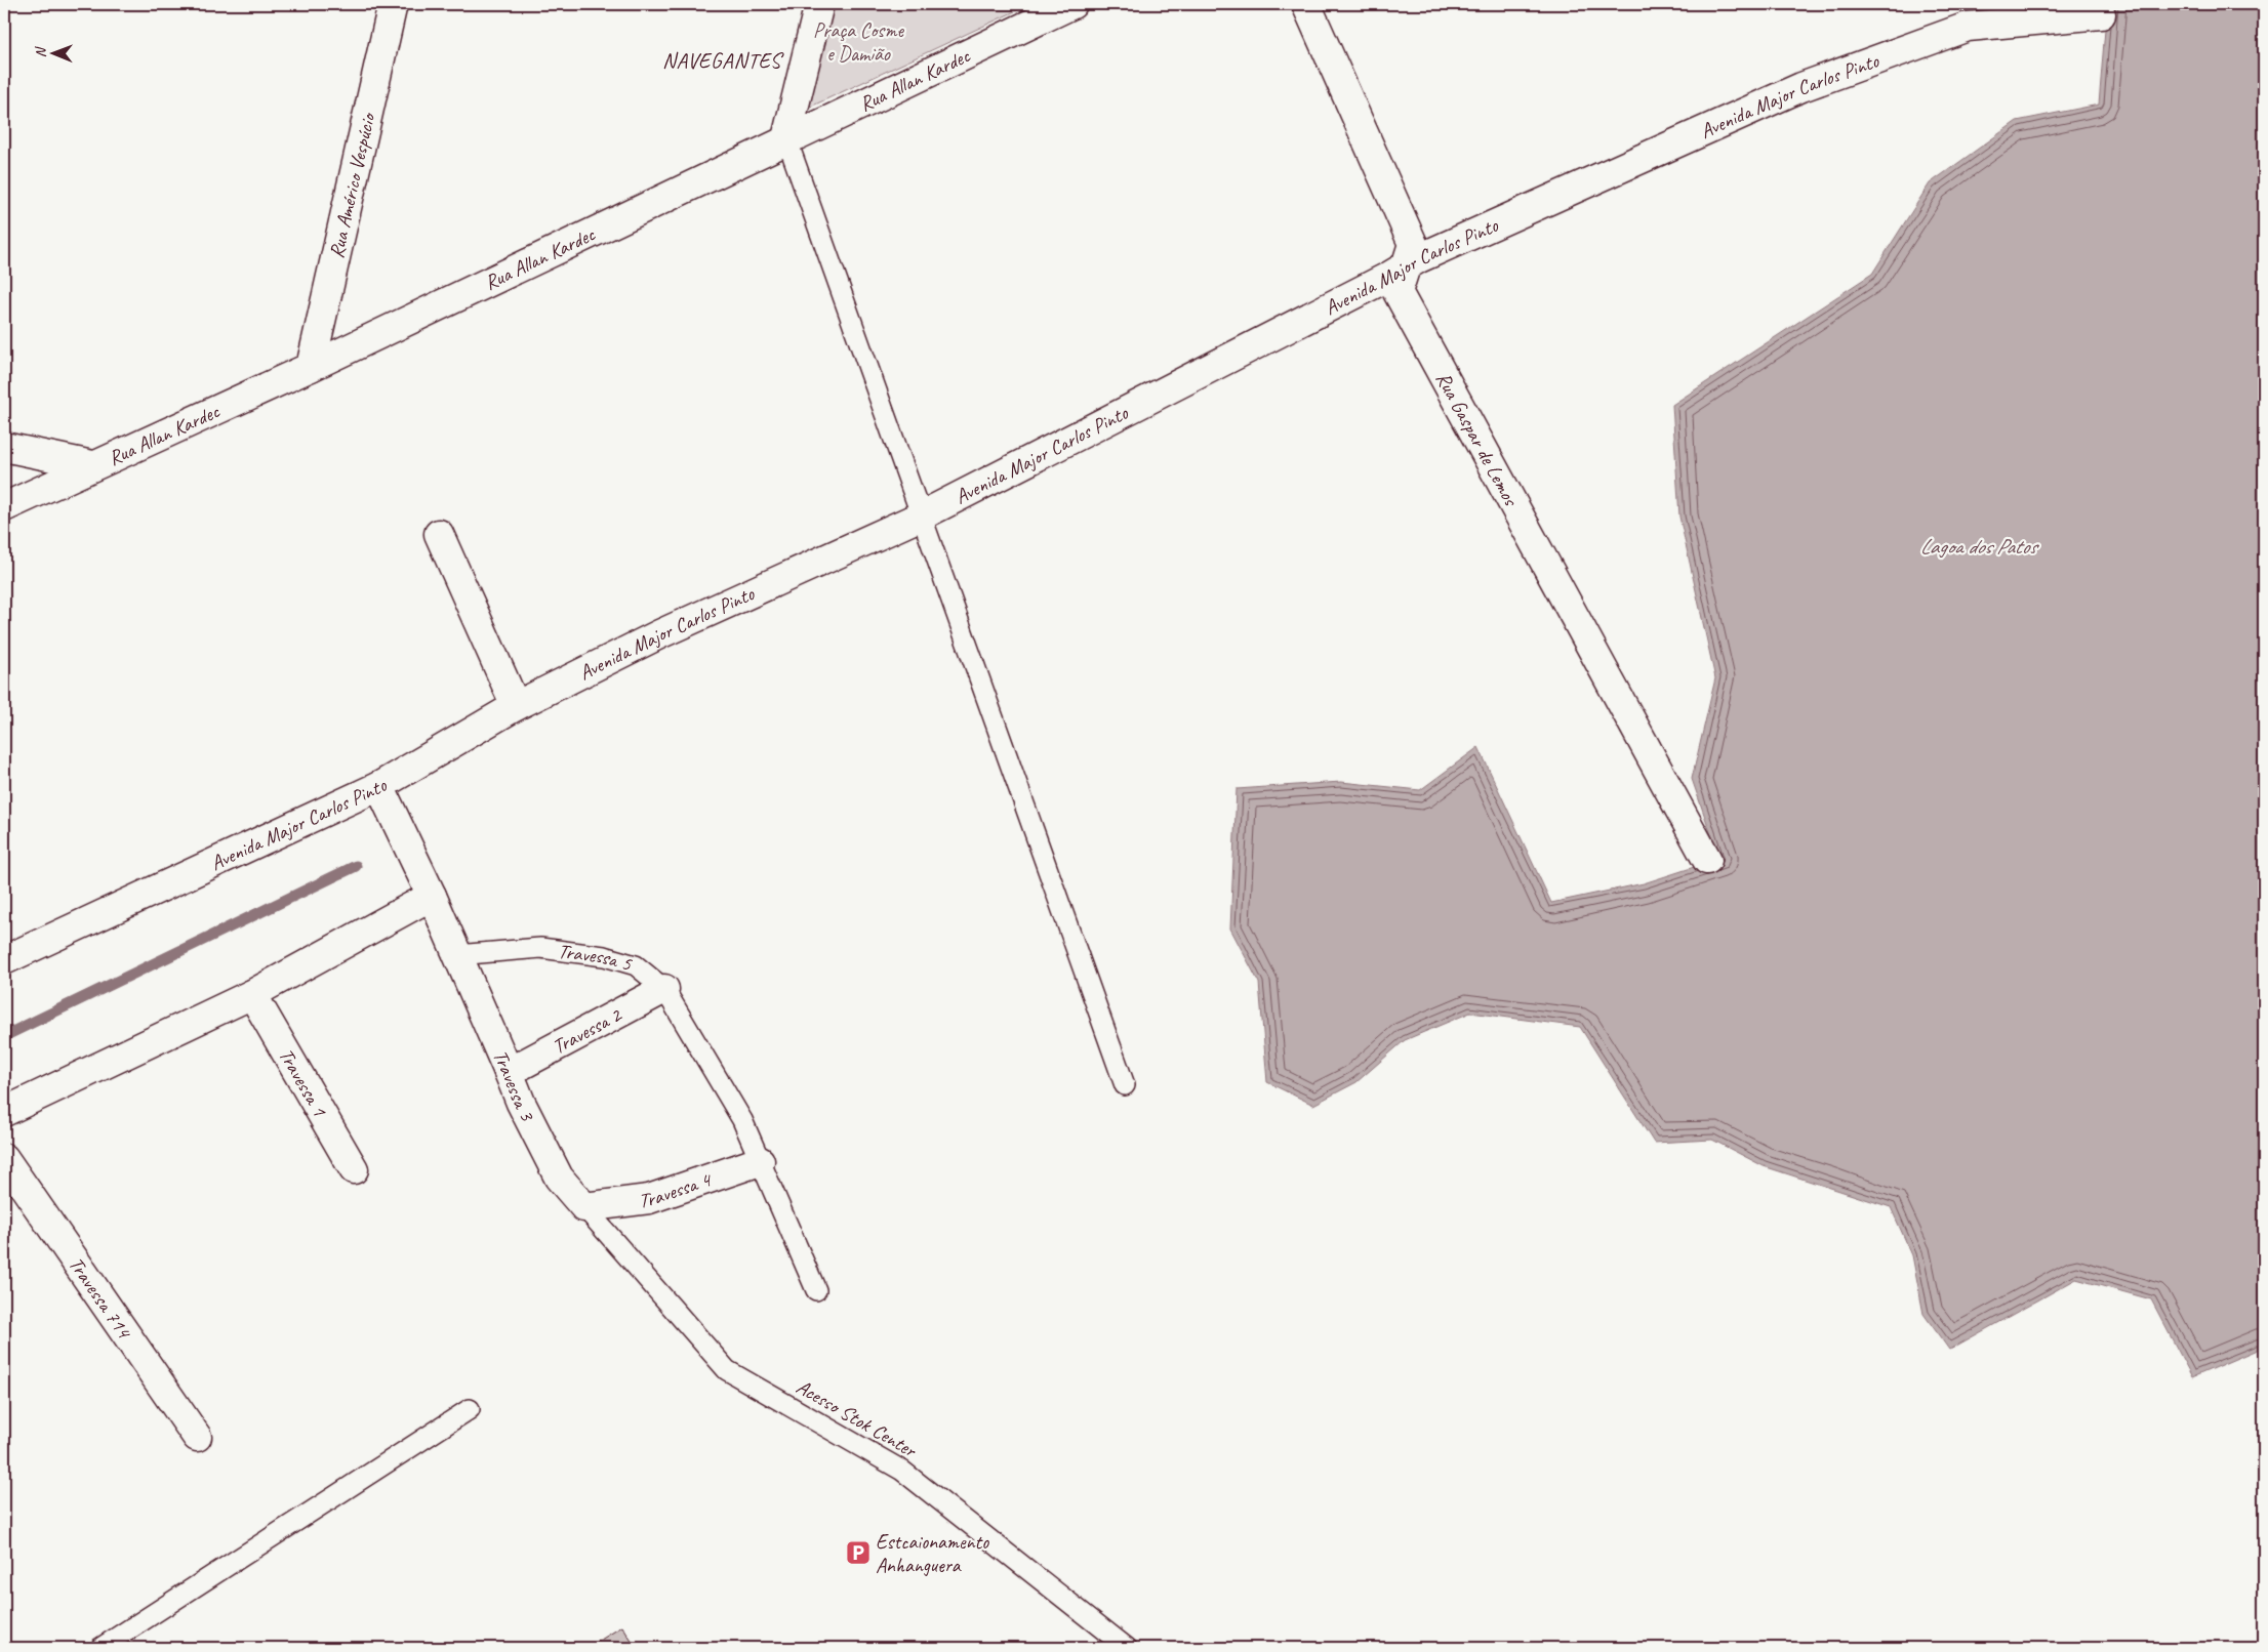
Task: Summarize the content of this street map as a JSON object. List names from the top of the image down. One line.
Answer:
{"streets":{"street":["Rua Allan Kardec","Avenida Major Carlos Pinto","Rua Américo Vespúcio","Rua Gaspar de Lemos","Travessa 2","Travessa 1","Travessa 3","Travessa 4","Travessa 714"],"lane":["Travessa 5","Acesso Stok Center"]},"crossings":[["Rua Allan Kardec","Rua Américo Vespúcio"],["Avenida Major Carlos Pinto","Rua Gaspar de Lemos"],["Travessa 5","Travessa 2"],["Travessa 5","Travessa 3"],["Travessa 5","Travessa 4"],["Travessa 2","Travessa 3"],["Travessa 3","Travessa 4"],["Travessa 3","Acesso Stok Center"],["Travessa 4","Acesso Stok Center"]],"districts":["NAVEGANTES"],"water":["Lagoa dos Patos"],"parks":["Praça Cosme e Damião"],"places":{"parking":["Estcaionamento Anhanguera"]},"north":"left"}
